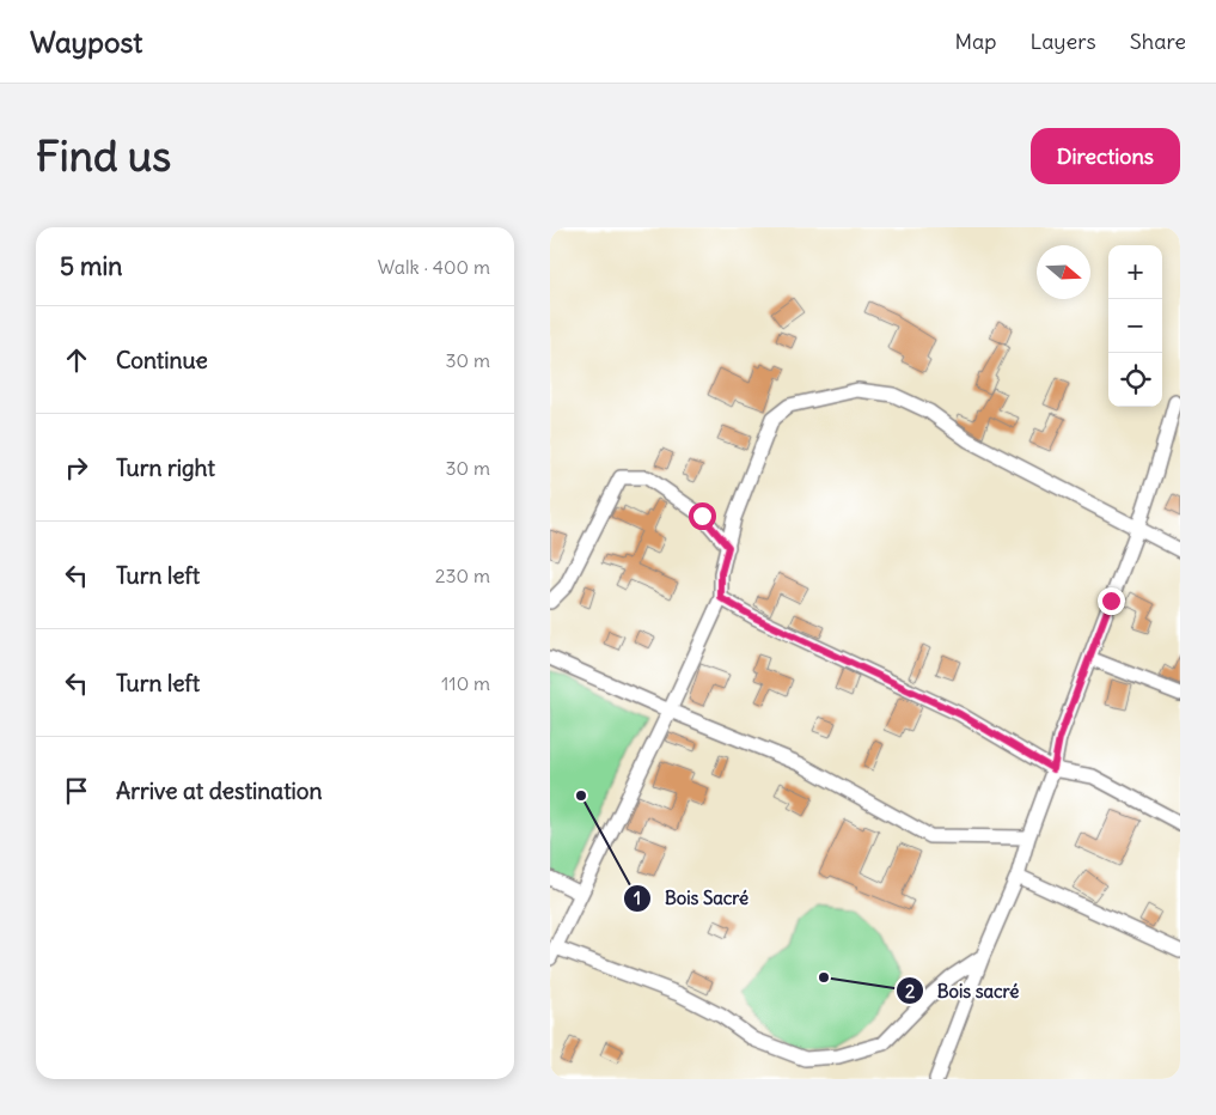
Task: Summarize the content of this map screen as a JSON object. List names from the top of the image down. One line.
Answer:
{"places":["Bois Sacré","Bois sacré"],"north":"right","page":{"header":"Waypost","nav":["Map","Layers","Share"],"buttons":"Directions","title":"Find us","heading":["5 min","Walk · 400 m"],"map_buttons":["+","−"],"list":[["Continue","30 m"],["Turn right","30 m"],["Turn left","230 m"],["Turn left","110 m"],"Arrive at destination"]}}
